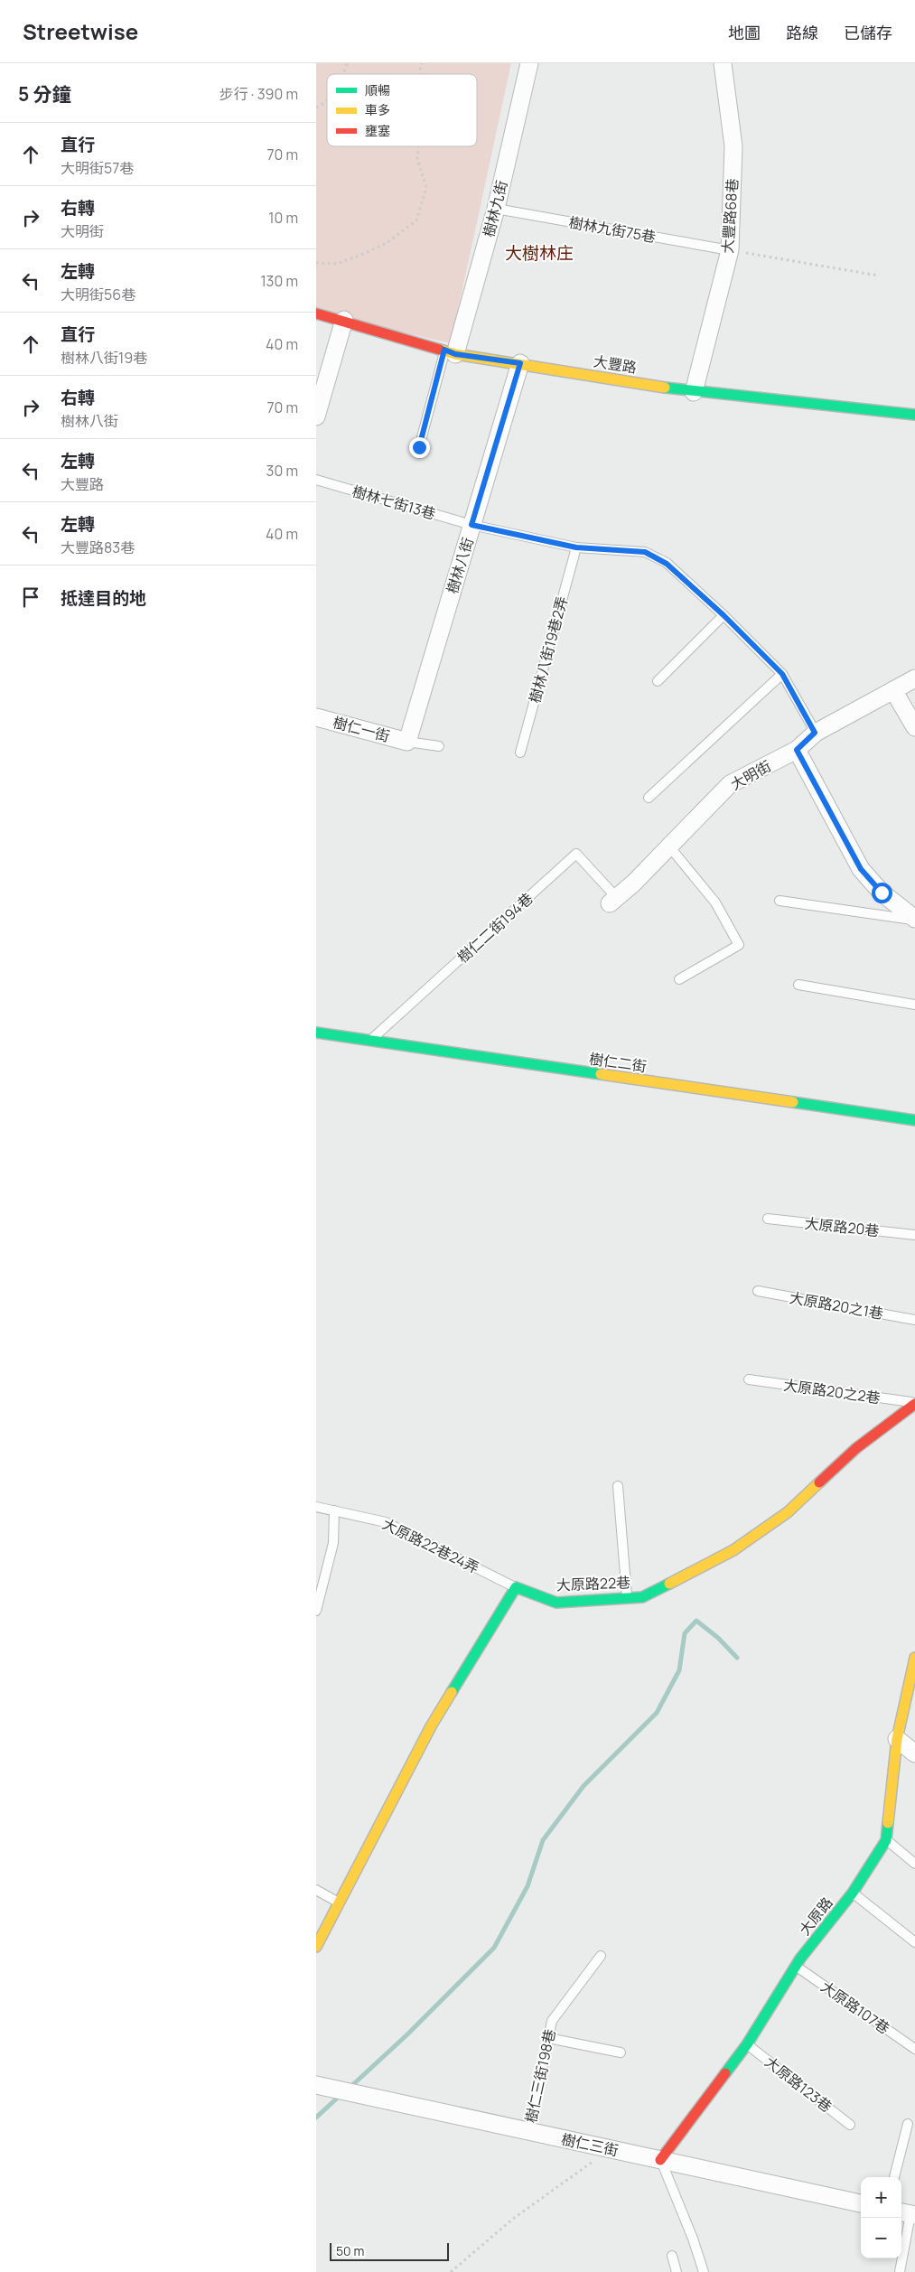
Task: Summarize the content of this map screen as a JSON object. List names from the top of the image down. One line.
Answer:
{"streets":{"street":["樹林九街","大豐路68巷","大豐路","樹林八街","樹仁一街","大明街","樹仁二街","大原路22巷","大原路","樹仁三街"],"lane":["樹林九街75巷","樹林七街13巷","樹林八街19巷2弄","樹仁二街194巷","大原路20巷","大原路20之1巷","大原路20之2巷","大原路22巷24弄","大原路107巷","樹仁三街198巷","大原路123巷"]},"crossings":[["樹林九街","樹林九街75巷"],["樹林九街","大豐路"],["大豐路68巷","樹林九街75巷"],["大豐路68巷","大豐路"],["大豐路","樹林八街"],["樹林七街13巷","樹林八街"],["樹林七街13巷","樹林八街19巷2弄"],["樹林七街13巷","大明街"],["樹林八街","樹仁一街"],["大明街","樹仁二街194巷"],["樹仁二街194巷","樹仁二街"],["大原路20之2巷","大原路22巷"],["大原路22巷24弄","大原路22巷"],["大原路","大原路107巷"],["大原路","大原路123巷"],["大原路","樹仁三街"],["樹仁三街198巷","樹仁三街"]],"districts":["大樹林庄"],"legend":["順暢","車多","壅塞"],"scale_bar":"50 m","page":{"header":"Streetwise","nav":["地圖","路線","已儲存"],"heading":["5 分鐘","步行 · 390 m"],"list":[["直行","大明街57巷","70 m"],["右轉","大明街","10 m"],["左轉","大明街56巷","130 m"],["直行","樹林八街19巷","40 m"],["右轉","樹林八街","70 m"],["左轉","大豐路","30 m"],["左轉","大豐路83巷","40 m"],"抵達目的地"],"map_buttons":["+","−"],"scale":"50 m"}}
